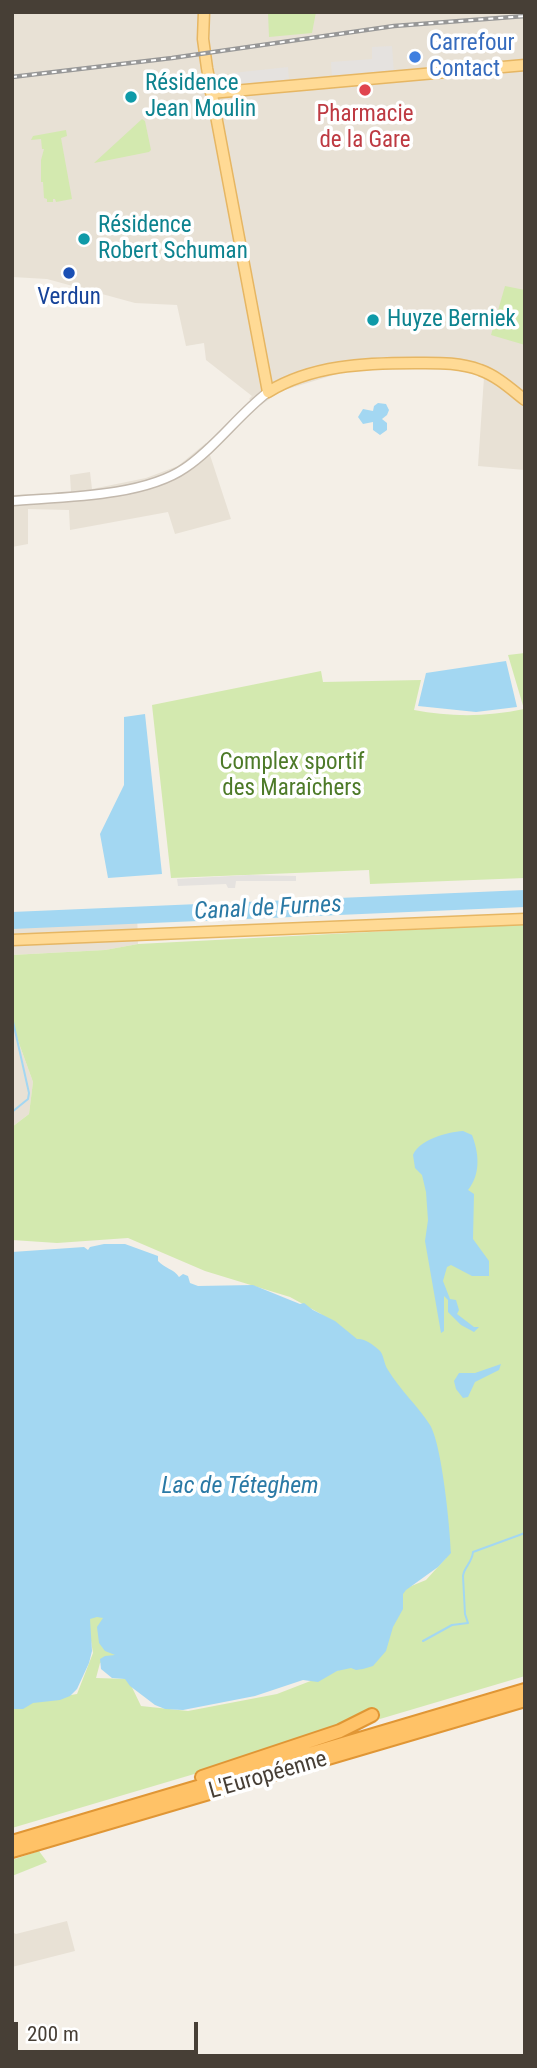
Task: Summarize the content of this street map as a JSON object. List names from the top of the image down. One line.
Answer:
{"streets":{"highway":["L'Européenne"]},"water":["Canal de Furnes","Lac de Téteghem"],"parks":["Complex sportif des Maraîchers"],"places":["Carrefour Contact","Pharmacie de la Gare","Résidence Jean Moulin","Résidence Robert Schuman","Verdun","Huyze Berniek"],"scale_bar":"200 m"}
